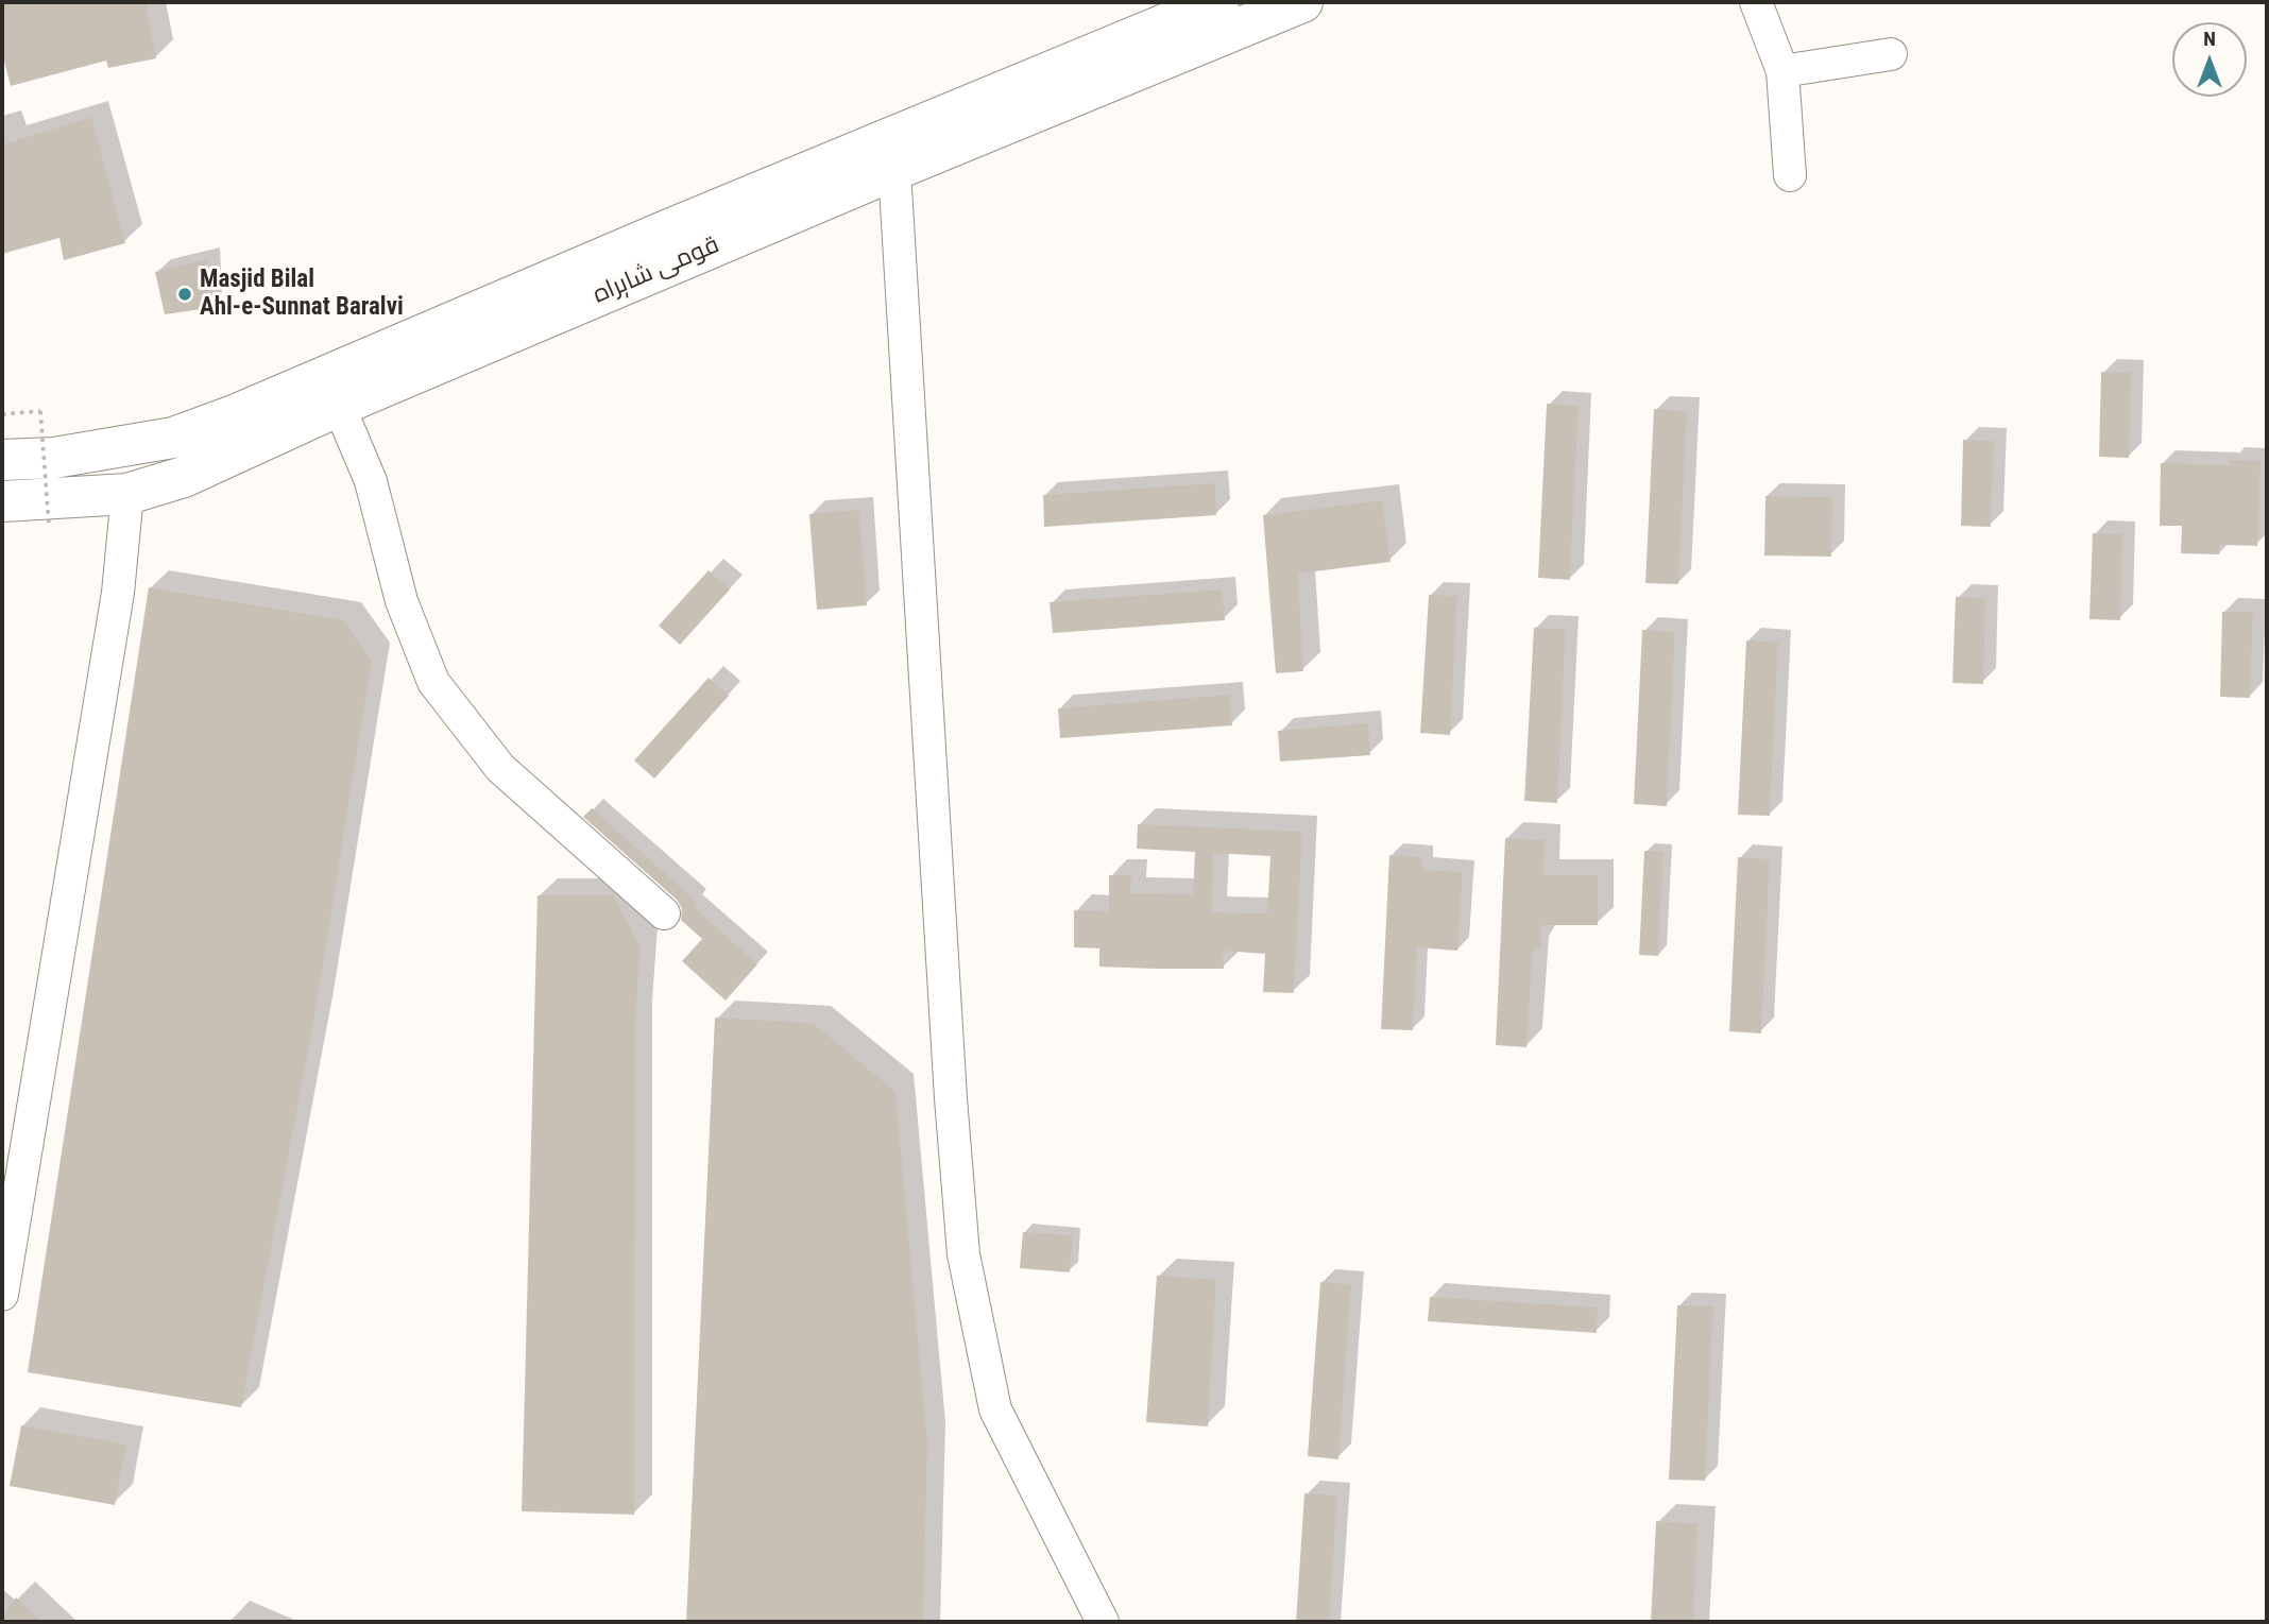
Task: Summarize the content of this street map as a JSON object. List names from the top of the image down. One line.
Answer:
{"streets":{"highway":["قومی شاہراہ"]},"places":["Masjid Bilal Ahl-e-Sunnat Baralvi"],"north":"top"}
